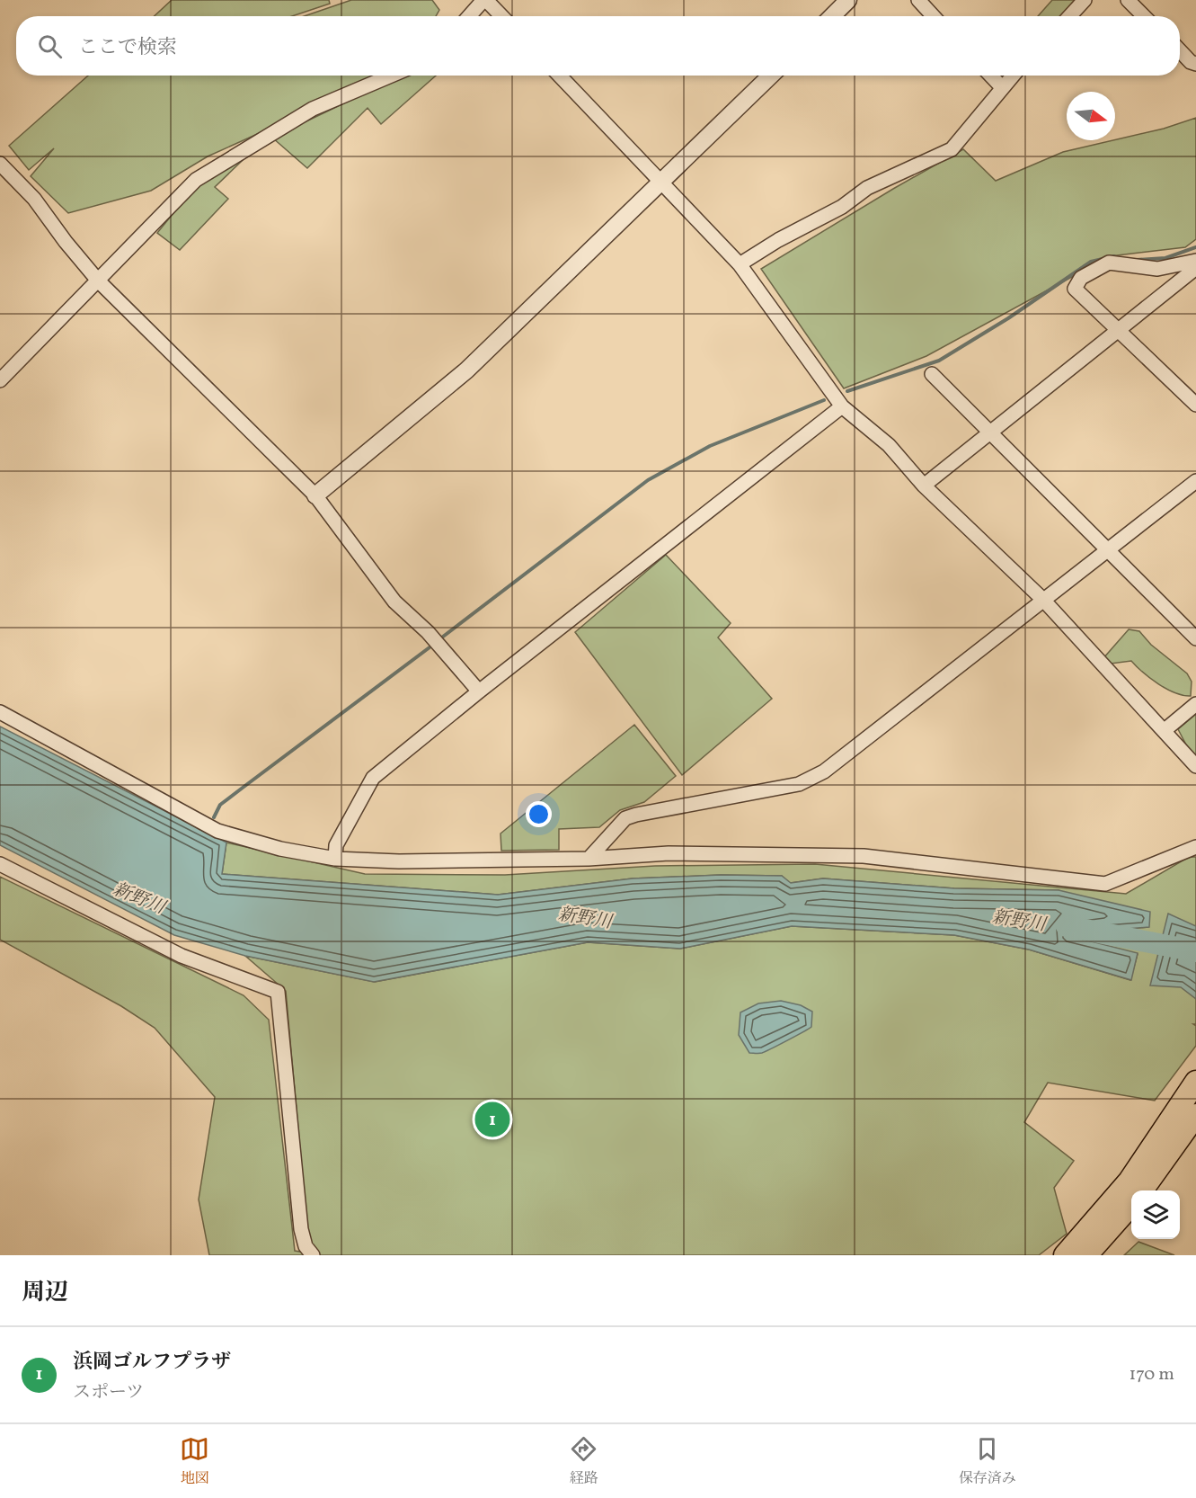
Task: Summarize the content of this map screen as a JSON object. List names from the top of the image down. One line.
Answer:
{"water":["新野川"],"north":"right","page":{"search":"ここで検索","pins":"1","heading":"周辺","list":[{"mark":"1","name":"浜岡ゴルフプラザ","note":"スポーツ","value":"170 m"}],"nav":["地図","経路","保存済み"]}}
